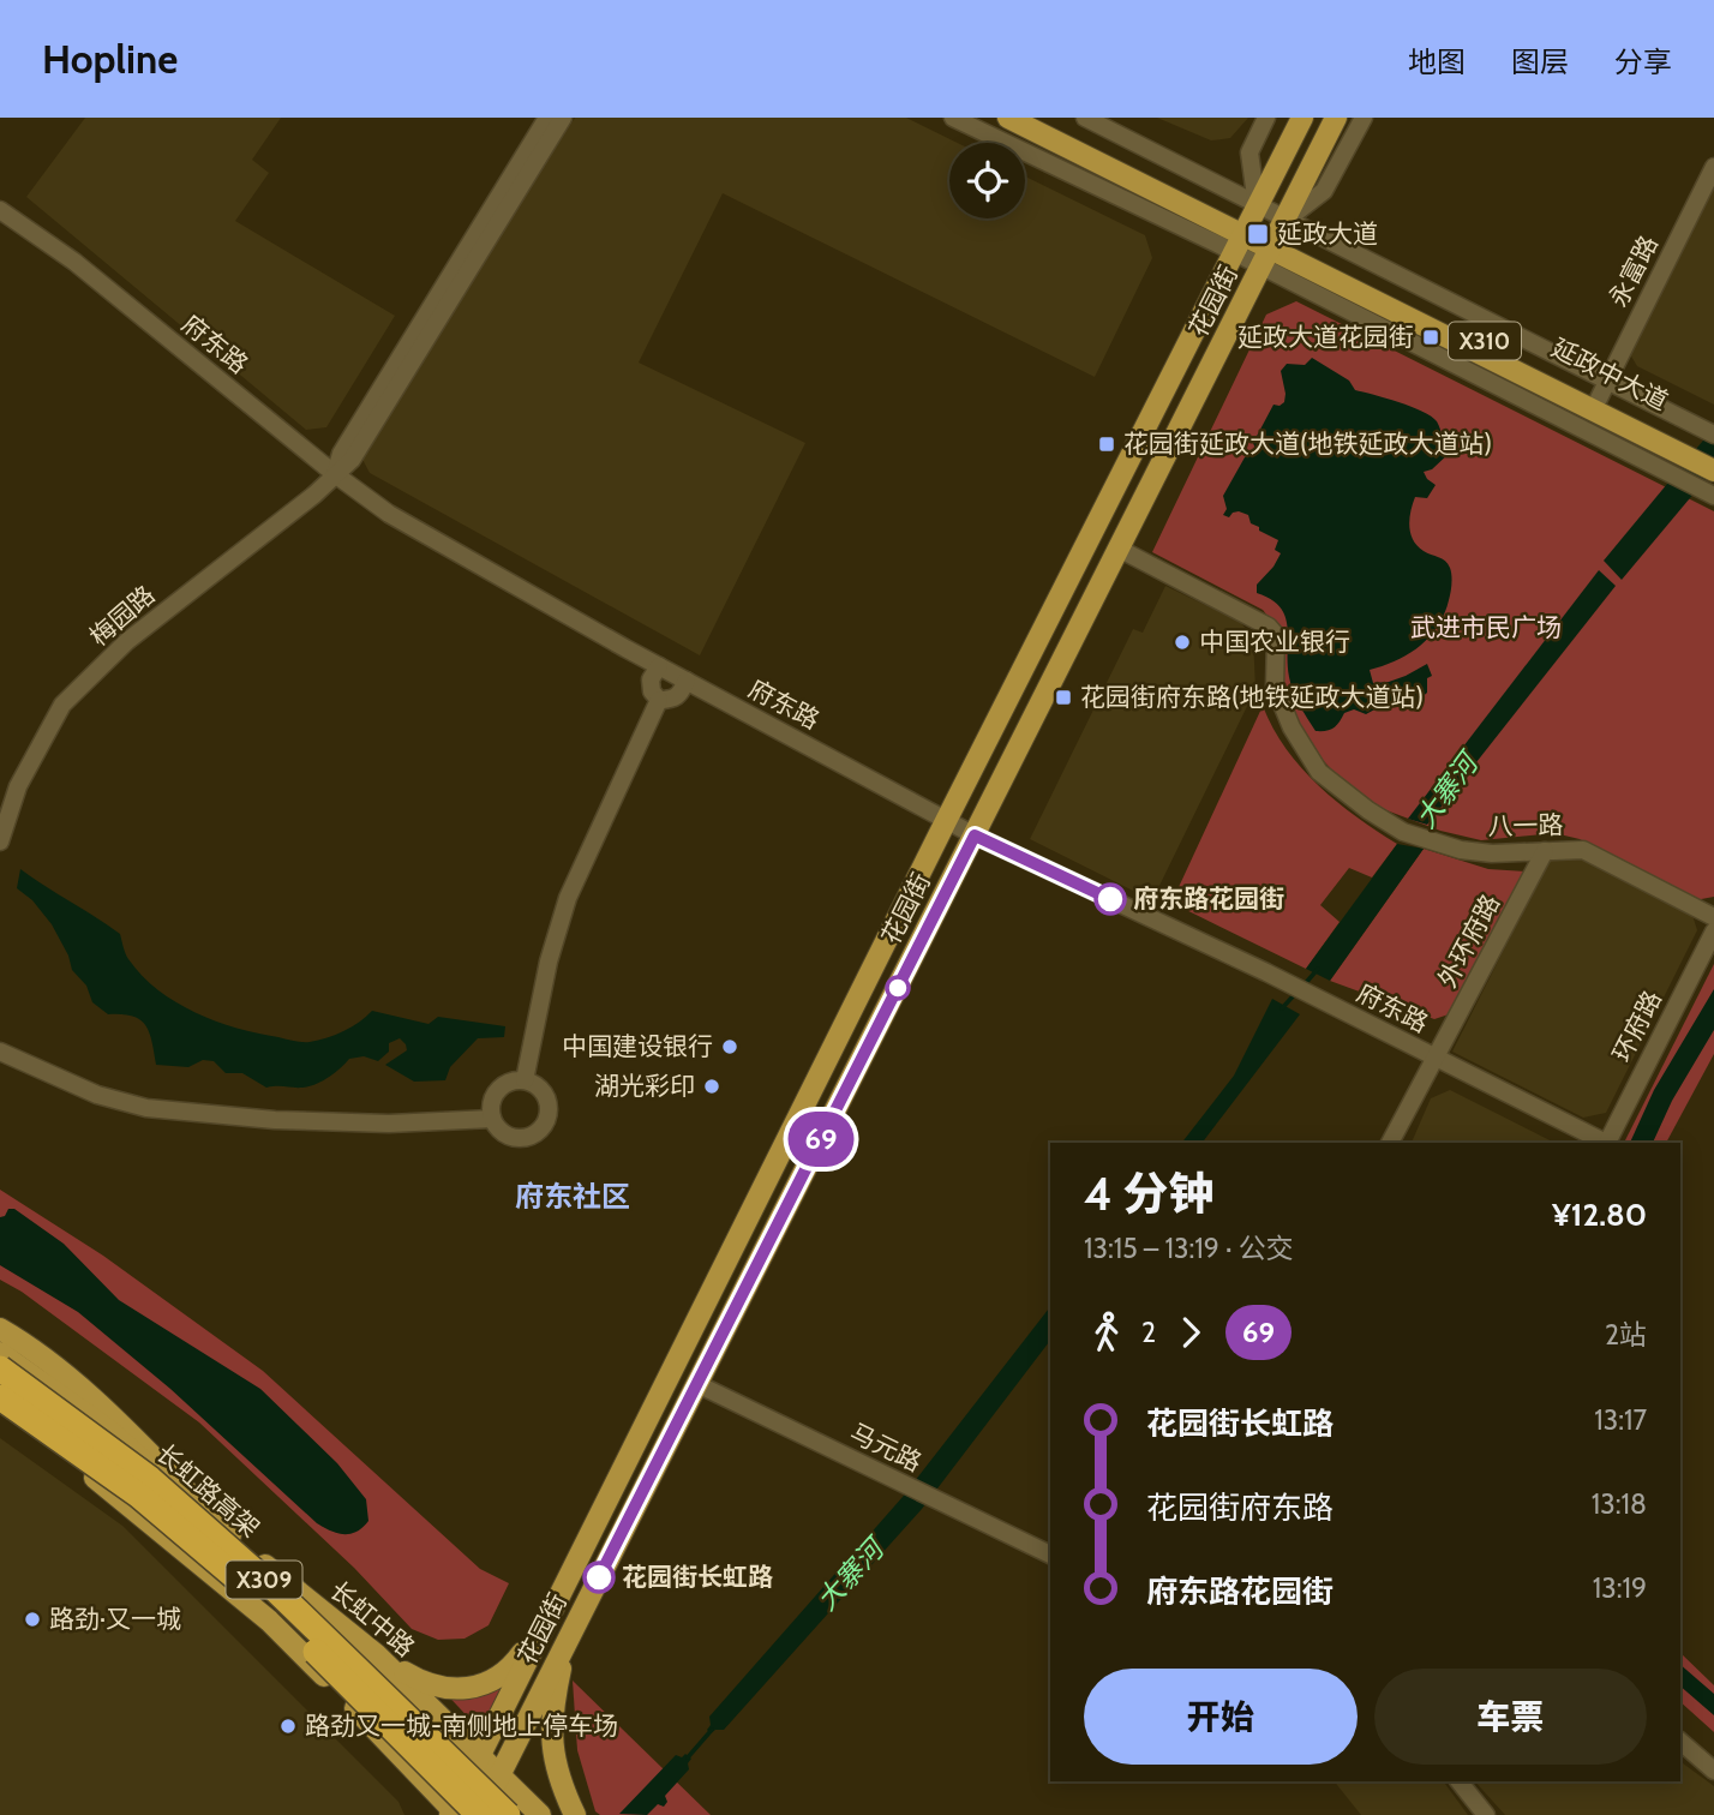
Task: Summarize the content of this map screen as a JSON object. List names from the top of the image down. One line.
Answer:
{"streets":{"highway":["长虹路高架","X309"],"main road":["花园街","X310","延政中大道","长虹中路"],"street":["永富路","府东路","梅园路","八一路","外环府路","环府路","马元路"]},"crossings":[["永富路","延政中大道"],["花园街","X310"],["花园街","府东路"],["花园街","延政中大道"],["花园街","八一路"],["花园街","马元路"],["花园街","长虹路高架"],["花园街","长虹中路"],["X310","延政中大道"],["府东路","梅园路"],["府东路","外环府路"],["八一路","外环府路"]],"districts":["府东社区"],"water":["大寨河"],"parks":["武进市民广场"],"places":{"transit":["延政大道","延政大道花园街","花园街延政大道(地铁延政大道站)","花园街府东路(地铁延政大道站)"],"other":["中国农业银行","府东路花园街","中国建设银行","湖光彩印","花园街长虹路","路劲·又一城","路劲又一城-南侧地上停车场"]},"lines":["bus line 69"],"page":{"header":"Hopline","nav":["地图","图层","分享"],"on_map":"69","heading":["4 分钟","13:15 – 13:19 · 公交","¥12.80"],"legs":["2","69","2站"],"list":[{"name":"花园街长虹路","value":"13:17"},{"name":"花园街府东路","value":"13:18"},{"name":"府东路花园街","value":"13:19"}],"buttons":["开始","车票"]}}
